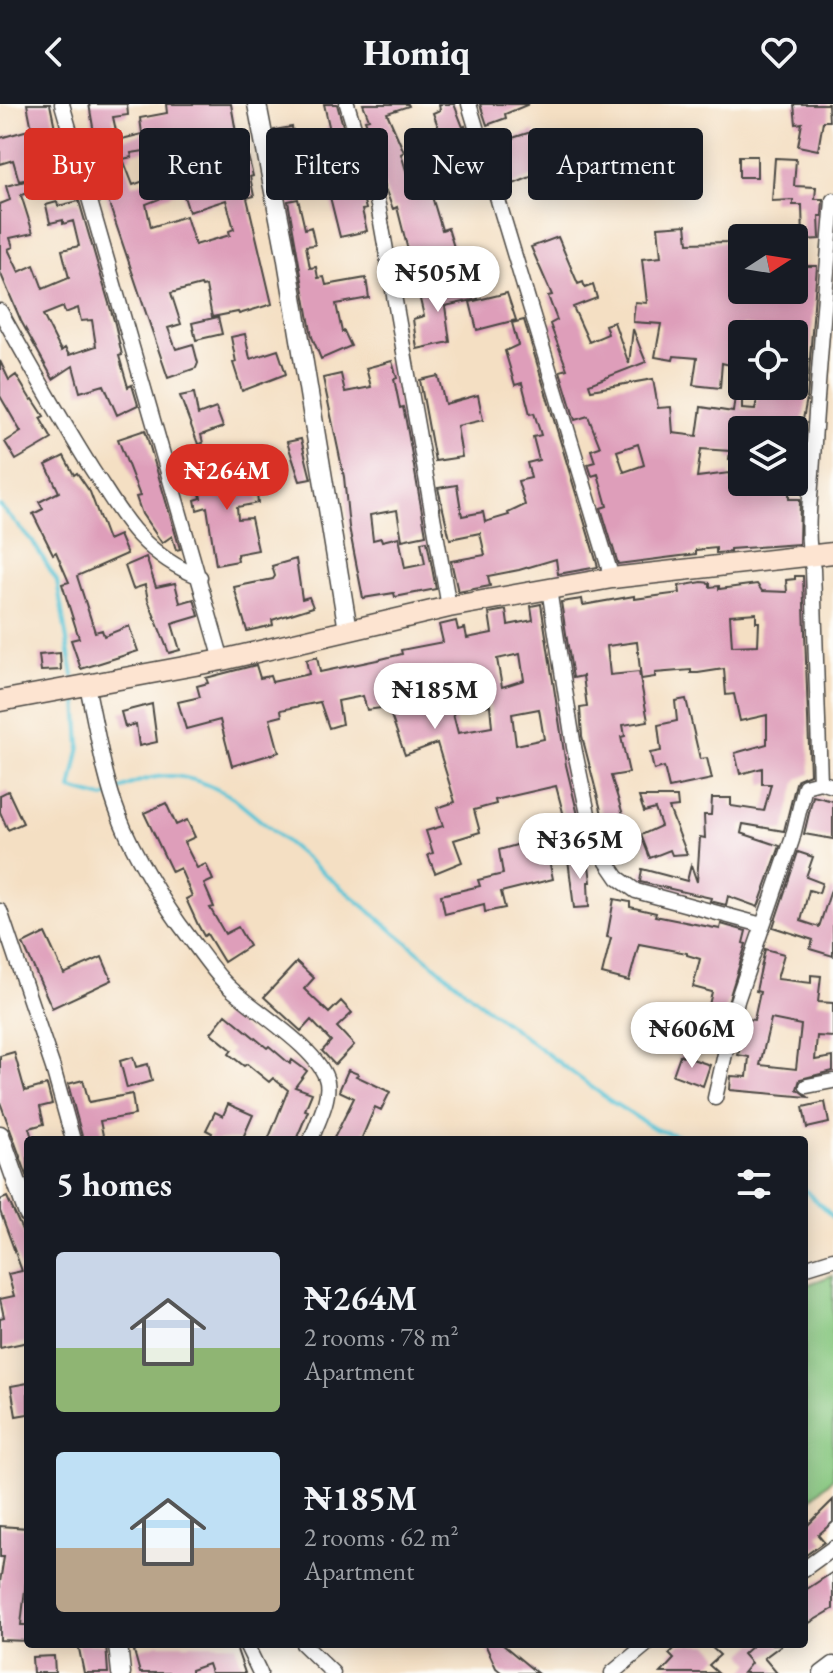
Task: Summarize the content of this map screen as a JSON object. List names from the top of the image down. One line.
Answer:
{"north":"right","page":{"header":"Homiq","chip":["Buy","Rent","Filters","New","Apartment"],"price":["₦505M","₦264M","₦185M","₦365M","₦606M"],"heading":"5 homes","list":[{"name":"₦264M","note":"2 rooms · 78 m² · Apartment"},{"name":"₦185M","note":"2 rooms · 62 m² · Apartment"}]}}
